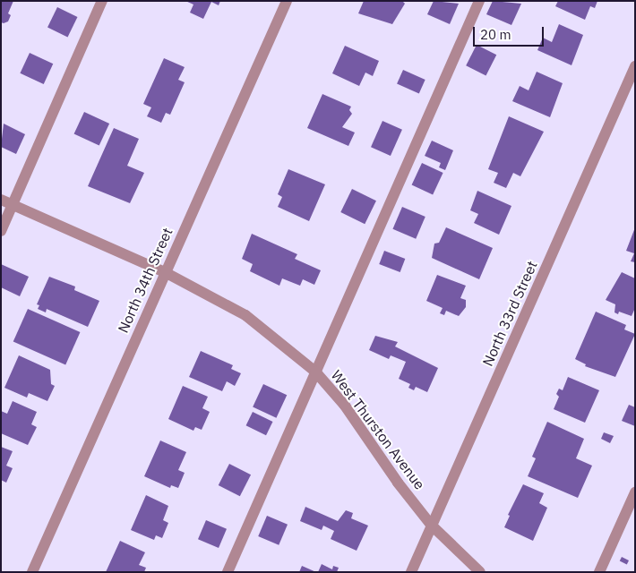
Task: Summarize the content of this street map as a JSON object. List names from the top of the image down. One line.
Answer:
{"streets":{"street":["North 34th Street","North 33rd Street","West Thurston Avenue"]},"crossings":[["North 34th Street","West Thurston Avenue"],["North 33rd Street","West Thurston Avenue"]],"scale_bar":"20 m"}
